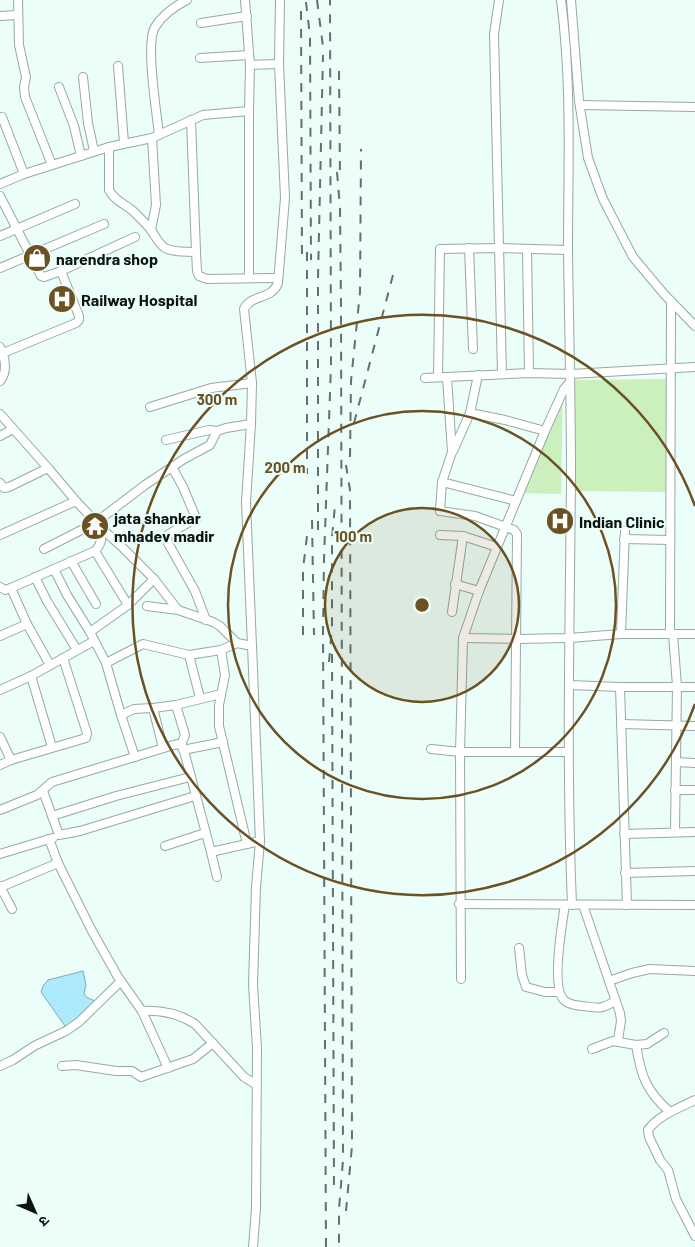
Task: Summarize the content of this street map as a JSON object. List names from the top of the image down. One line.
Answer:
{"places":{"shop":["narendra shop"],"hospital":["Railway Hospital","Indian Clinic"],"temple":["jata shankar mhadev madir"]},"north":"bottom right","rings":["300 m","200 m","100 m"]}
